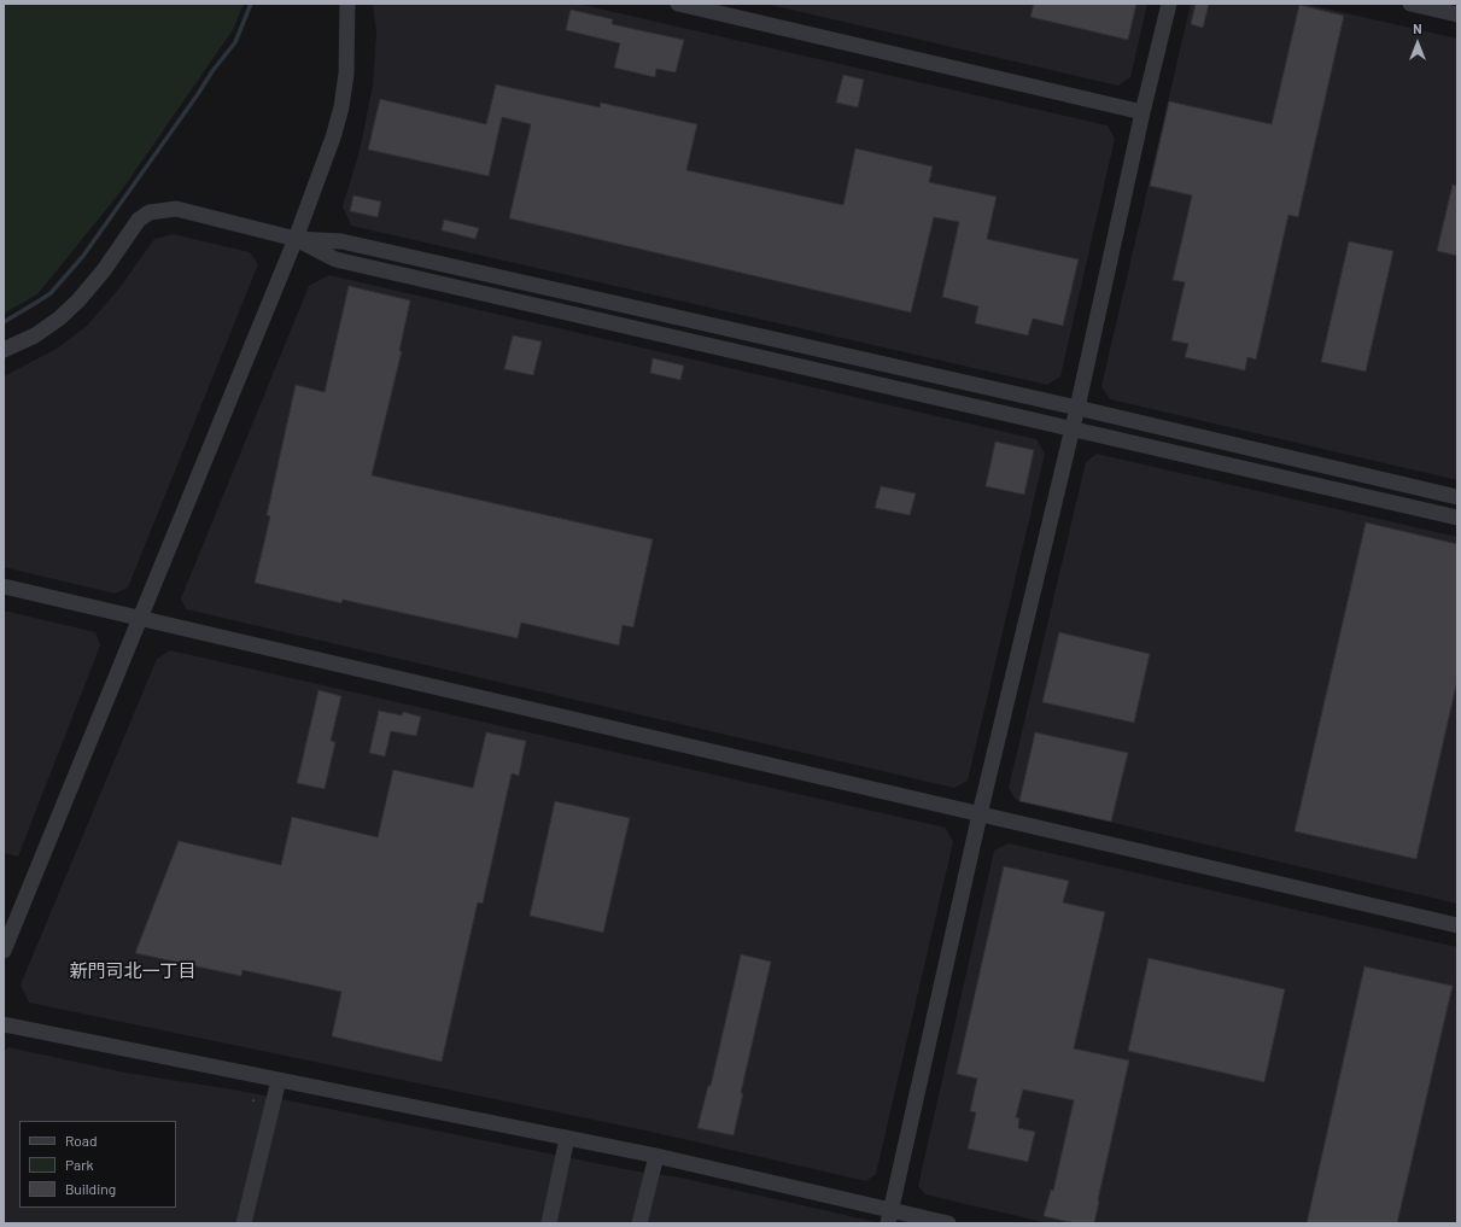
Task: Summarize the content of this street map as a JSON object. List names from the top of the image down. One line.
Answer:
{"districts":["新門司北一丁目"],"legend":["Road","Park","Building"],"north":"top"}
